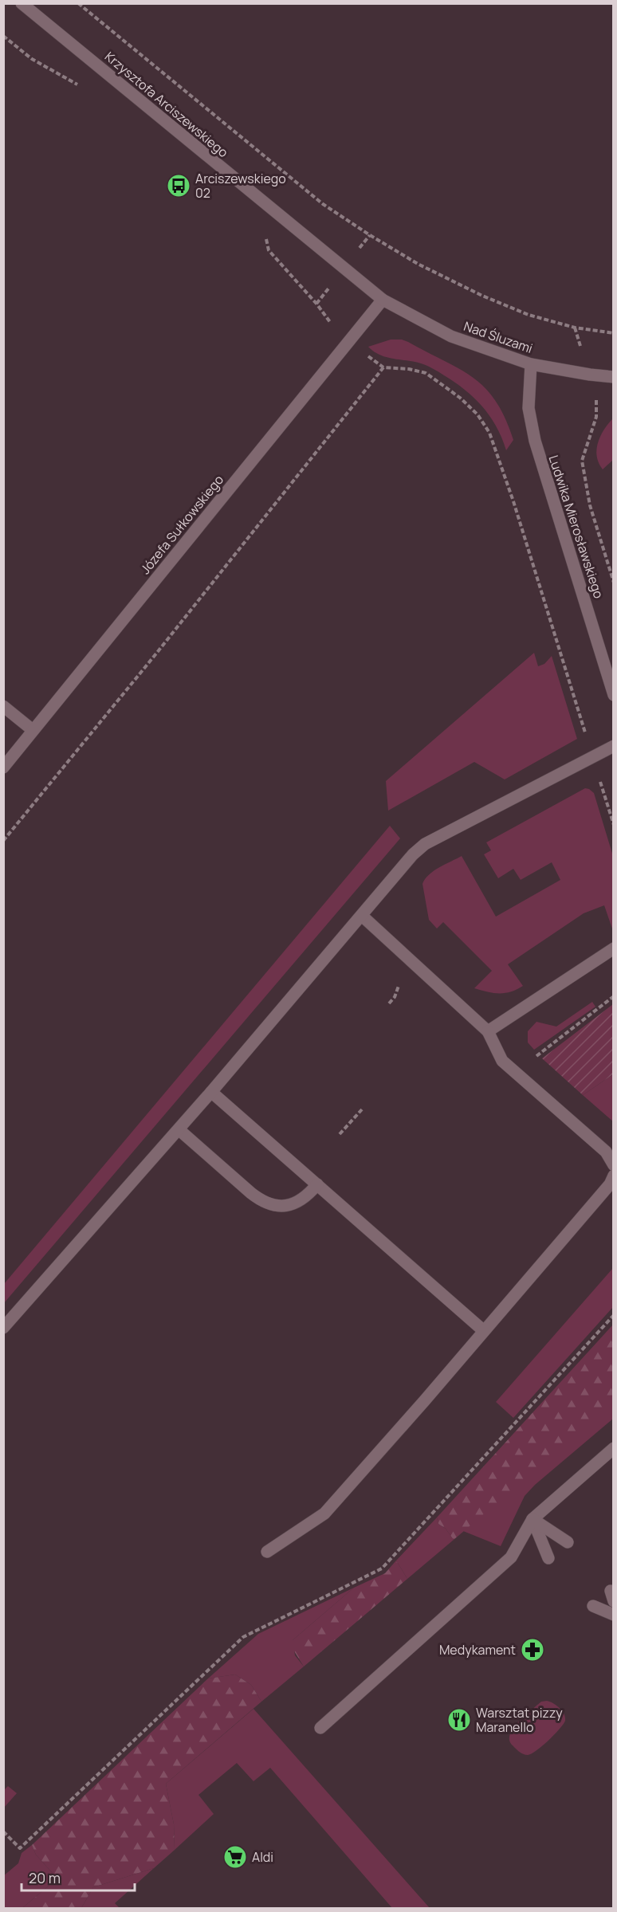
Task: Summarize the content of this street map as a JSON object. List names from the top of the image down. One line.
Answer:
{"streets":{"street":["Krzysztofa Arciszewskiego","Nad Śluzami","Józefa Sułkowskiego","Ludwika Mierosławskiego"]},"crossings":[["Krzysztofa Arciszewskiego","Nad Śluzami"],["Krzysztofa Arciszewskiego","Józefa Sułkowskiego"],["Nad Śluzami","Józefa Sułkowskiego"],["Nad Śluzami","Ludwika Mierosławskiego"]],"places":{"bus stop":["Arciszewskiego 02"],"pharmacy":["Medykament"],"restaurant":["Warsztat pizzy Maranello"],"supermarket":["Aldi"]},"scale_bar":"20 m"}
